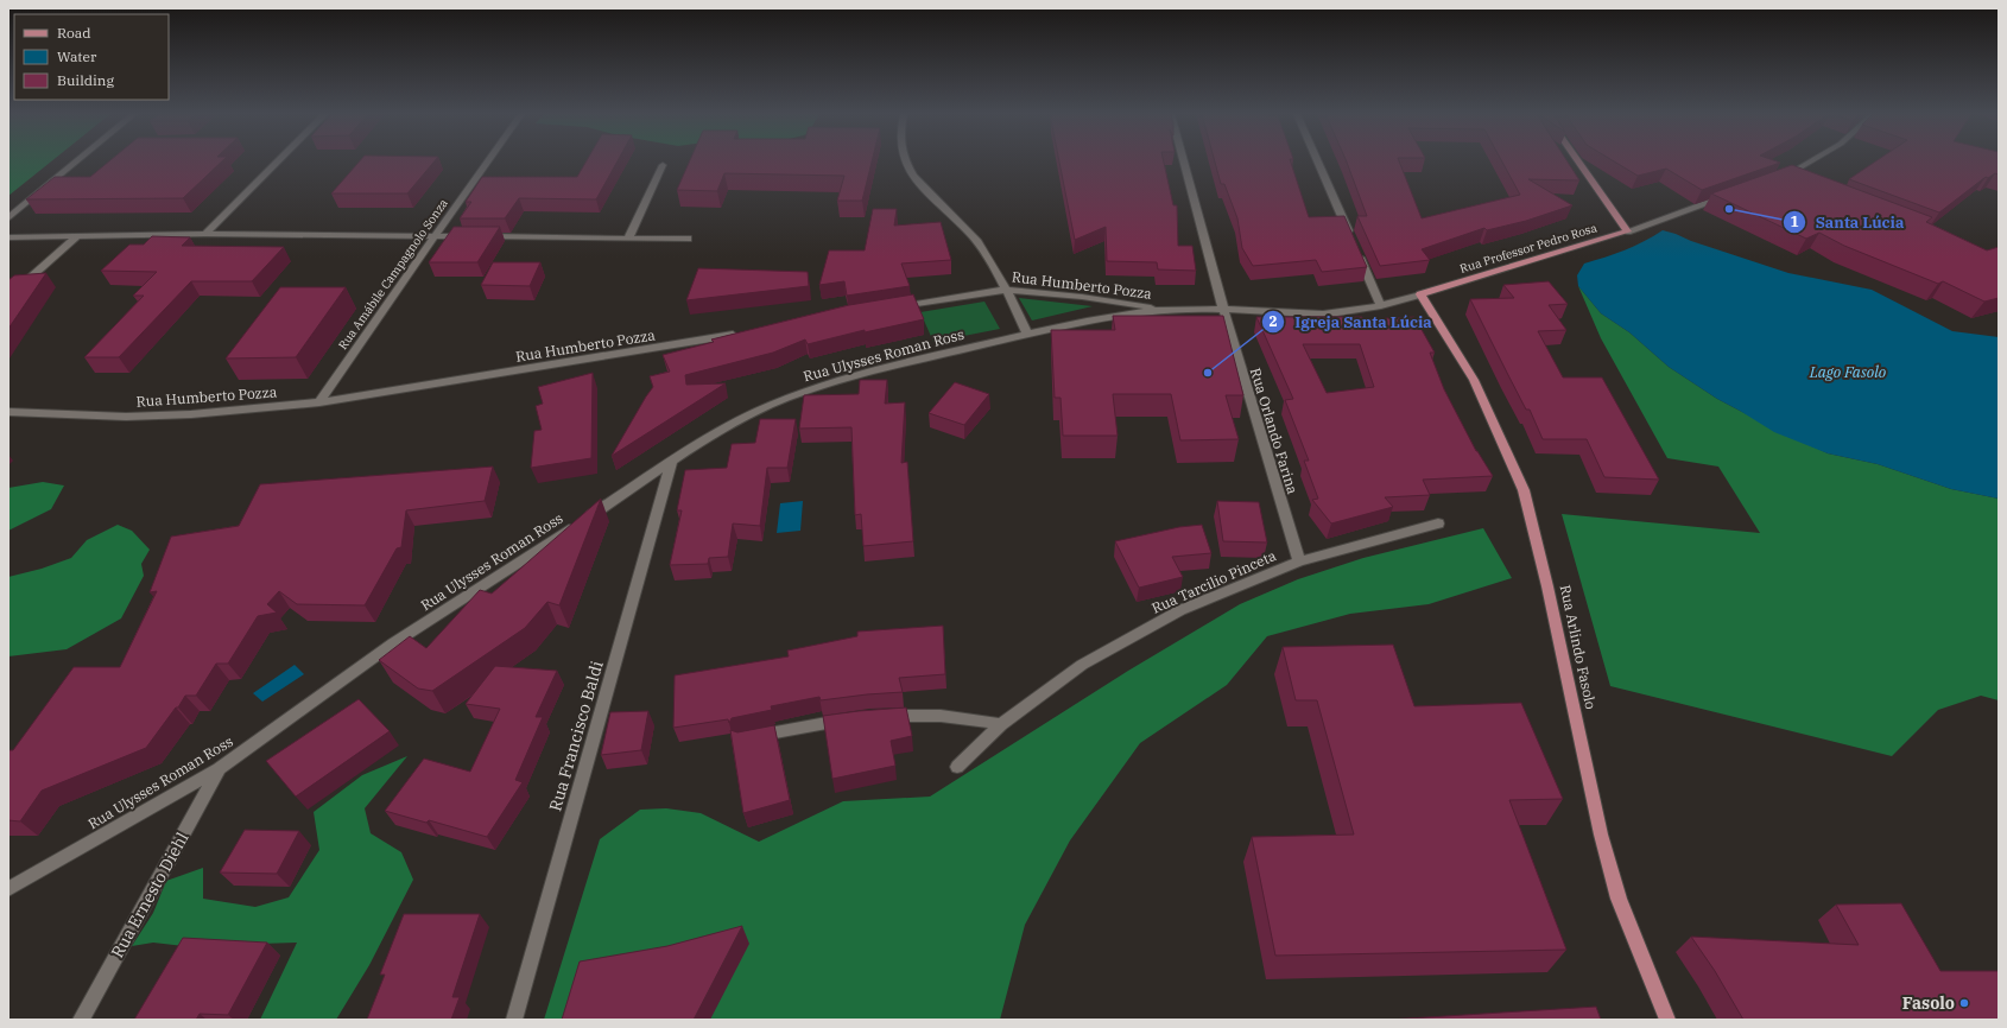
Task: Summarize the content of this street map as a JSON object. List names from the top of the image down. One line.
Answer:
{"streets":{"main road":["Rua Professor Pedro Rosa","Rua Arlindo Fasolo"],"street":["Rua Amábile Campagnolo Sonza","Rua Humberto Pozza","Rua Ulysses Roman Ross","Rua Orlando Farina","Rua Tarcilio Pinceta","Rua Francisco Baldi","Rua Ernesto Diehl"]},"crossings":[["Rua Professor Pedro Rosa","Rua Humberto Pozza"],["Rua Professor Pedro Rosa","Rua Ulysses Roman Ross"],["Rua Professor Pedro Rosa","Rua Orlando Farina"],["Rua Professor Pedro Rosa","Rua Arlindo Fasolo"],["Rua Amábile Campagnolo Sonza","Rua Humberto Pozza"],["Rua Humberto Pozza","Rua Ulysses Roman Ross"],["Rua Ulysses Roman Ross","Rua Francisco Baldi"],["Rua Ulysses Roman Ross","Rua Ernesto Diehl"],["Rua Orlando Farina","Rua Tarcilio Pinceta"]],"water":["Lago Fasolo"],"places":["Santa Lúcia","Igreja Santa Lúcia","Fasolo"],"legend":["Road","Water","Building"]}
